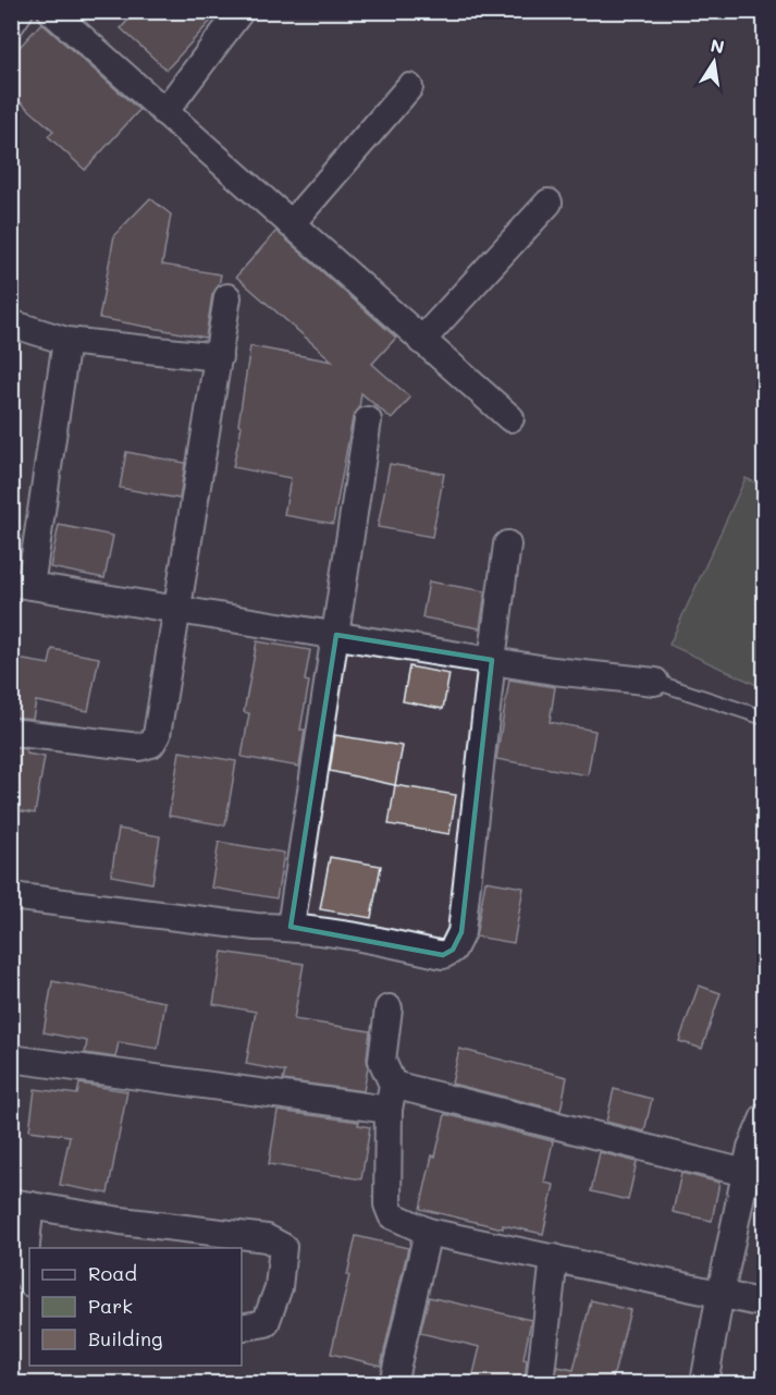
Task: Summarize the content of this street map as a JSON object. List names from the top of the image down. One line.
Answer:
{"legend":["Road","Park","Building"],"north":"top"}
